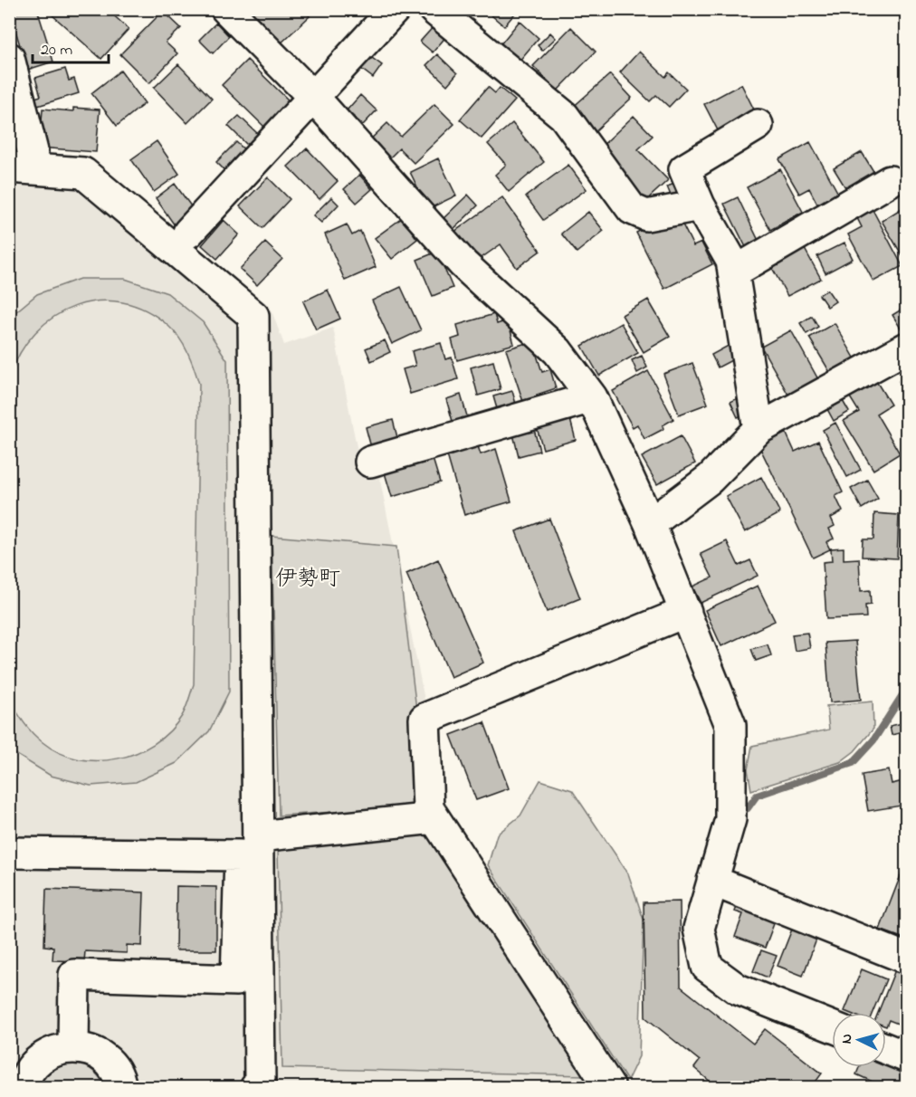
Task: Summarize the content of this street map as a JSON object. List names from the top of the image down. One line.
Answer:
{"districts":["伊勢町"],"scale_bar":"20 m","north":"left"}
